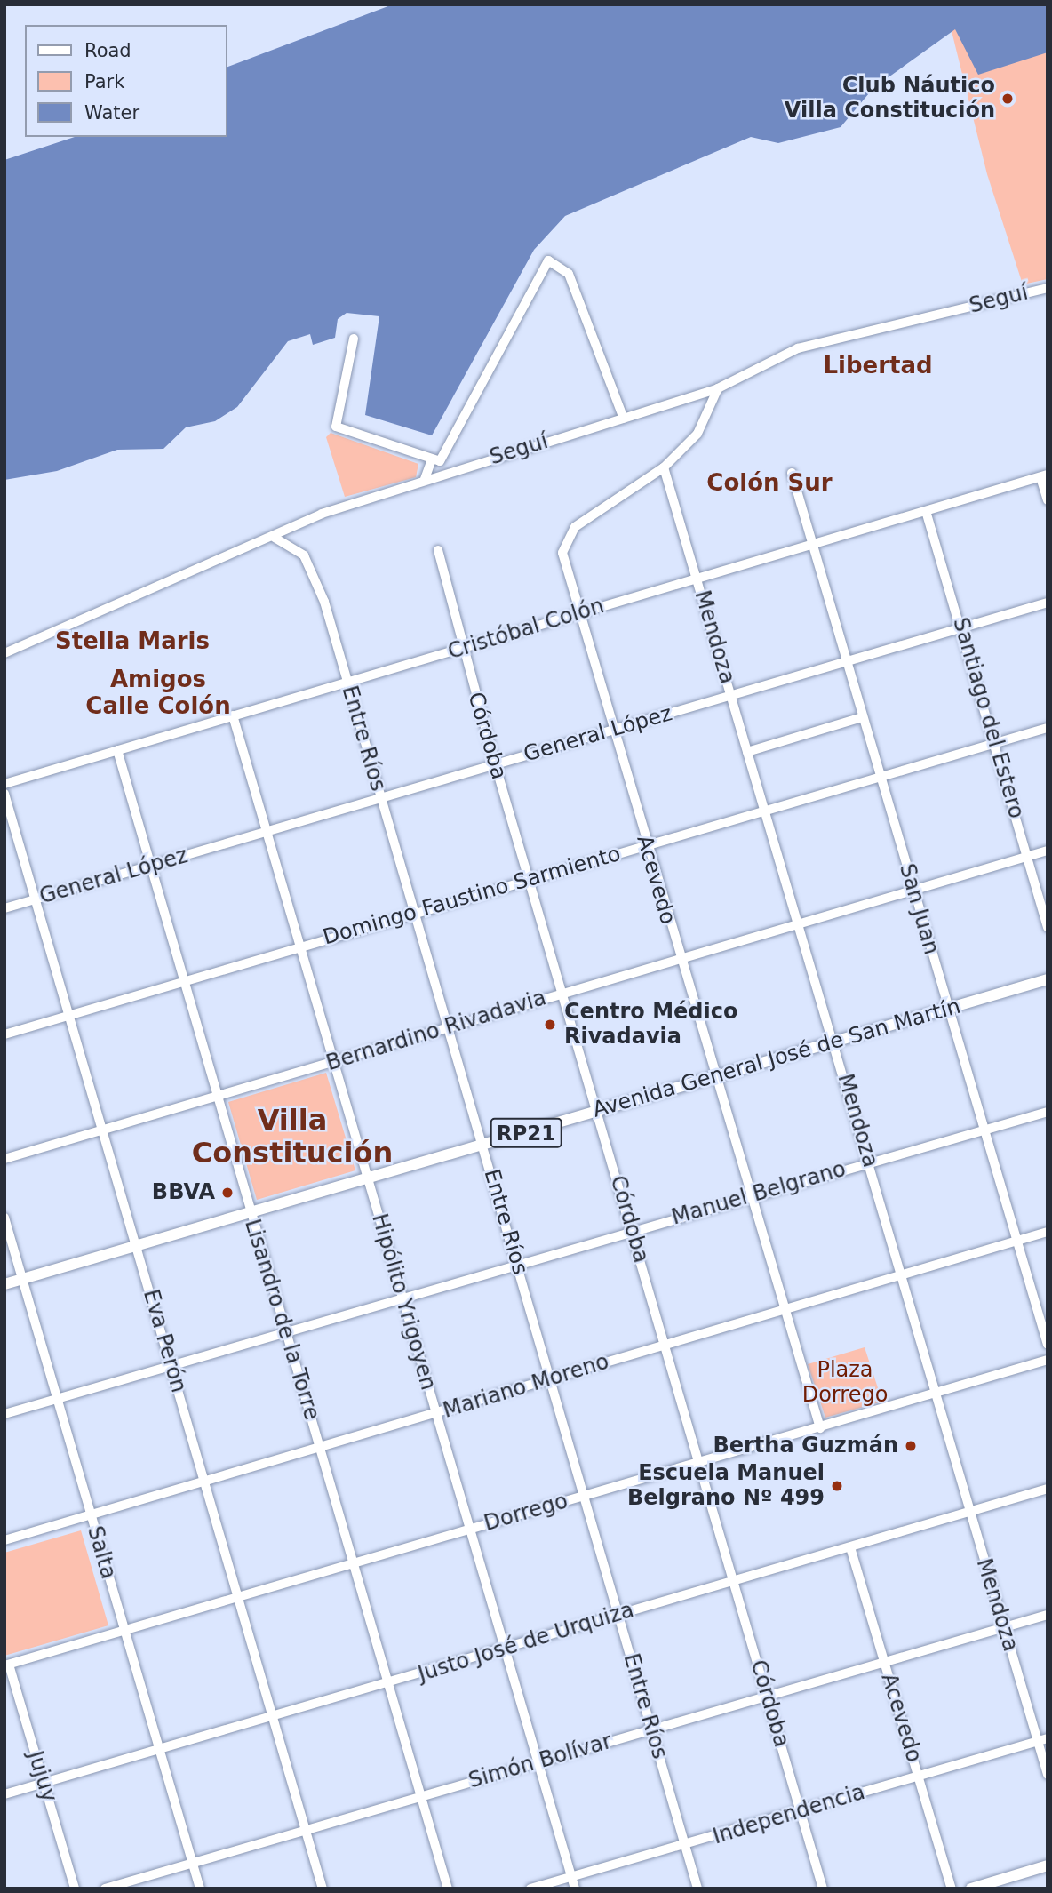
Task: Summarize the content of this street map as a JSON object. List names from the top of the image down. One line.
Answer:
{"streets":{"main road":["Avenida General José de San Martín","RP21"],"street":["Seguí","Cristóbal Colón","Mendoza","Santiago del Estero","General López","Córdoba","Entre Ríos","Acevedo","Domingo Faustino Sarmiento","San Juan","Bernardino Rivadavia","Manuel Belgrano","Hipólito Yrigoyen","Lisandro de la Torre","Eva Perón","Mariano Moreno","Dorrego","Salta","Justo José de Urquiza","Simón Bolívar","Jujuy","Independencia"]},"crossings":[["Seguí","Entre Ríos"],["Seguí","Acevedo"],["Cristóbal Colón","Mendoza"],["Cristóbal Colón","Santiago del Estero"],["Cristóbal Colón","Córdoba"],["Cristóbal Colón","Entre Ríos"],["Cristóbal Colón","Acevedo"],["Cristóbal Colón","San Juan"],["Cristóbal Colón","Hipólito Yrigoyen"],["Cristóbal Colón","Lisandro de la Torre"],["Mendoza","General López"],["Mendoza","Acevedo"],["Mendoza","Domingo Faustino Sarmiento"],["Mendoza","Bernardino Rivadavia"],["Mendoza","Avenida General José de San Martín"],["Mendoza","Manuel Belgrano"],["Mendoza","Mariano Moreno"],["Mendoza","Dorrego"],["Mendoza","Justo José de Urquiza"],["Mendoza","Simón Bolívar"],["Mendoza","Independencia"],["Santiago del Estero","General López"],["Santiago del Estero","Domingo Faustino Sarmiento"],["Santiago del Estero","Bernardino Rivadavia"],["General López","Córdoba"],["General López","Entre Ríos"],["General López","Acevedo"],["General López","San Juan"],["General López","Hipólito Yrigoyen"],["General López","Lisandro de la Torre"],["General López","Eva Perón"],["Córdoba","Domingo Faustino Sarmiento"],["Córdoba","Bernardino Rivadavia"],["Córdoba","Avenida General José de San Martín"],["Córdoba","Manuel Belgrano"],["Córdoba","Mariano Moreno"],["Córdoba","Dorrego"],["Córdoba","Justo José de Urquiza"],["Córdoba","Simón Bolívar"],["Córdoba","Independencia"],["Entre Ríos","Domingo Faustino Sarmiento"],["Entre Ríos","Bernardino Rivadavia"],["Entre Ríos","Avenida General José de San Martín"],["Entre Ríos","Manuel Belgrano"],["Entre Ríos","Mariano Moreno"],["Entre Ríos","Dorrego"],["Entre Ríos","Justo José de Urquiza"],["Entre Ríos","Simón Bolívar"],["Entre Ríos","Independencia"],["Acevedo","Domingo Faustino Sarmiento"],["Acevedo","Bernardino Rivadavia"],["Acevedo","Avenida General José de San Martín"],["Acevedo","Manuel Belgrano"],["Acevedo","Mariano Moreno"],["Acevedo","Dorrego"],["Acevedo","Justo José de Urquiza"],["Acevedo","Simón Bolívar"],["Acevedo","Independencia"],["Domingo Faustino Sarmiento","San Juan"],["Domingo Faustino Sarmiento","Hipólito Yrigoyen"],["Domingo Faustino Sarmiento","Lisandro de la Torre"],["Domingo Faustino Sarmiento","Eva Perón"],["San Juan","Bernardino Rivadavia"],["San Juan","Avenida General José de San Martín"],["San Juan","Manuel Belgrano"],["San Juan","Mariano Moreno"],["Bernardino Rivadavia","Hipólito Yrigoyen"],["Bernardino Rivadavia","Lisandro de la Torre"],["Bernardino Rivadavia","Eva Perón"],["Avenida General José de San Martín","Hipólito Yrigoyen"],["Avenida General José de San Martín","Lisandro de la Torre"],["Avenida General José de San Martín","Eva Perón"],["Avenida General José de San Martín","Salta"],["Manuel Belgrano","Hipólito Yrigoyen"],["Manuel Belgrano","Lisandro de la Torre"],["Manuel Belgrano","Eva Perón"],["Manuel Belgrano","Salta"],["Hipólito Yrigoyen","Mariano Moreno"],["Hipólito Yrigoyen","Dorrego"],["Hipólito Yrigoyen","Justo José de Urquiza"],["Hipólito Yrigoyen","Simón Bolívar"],["Hipólito Yrigoyen","Independencia"],["Lisandro de la Torre","Mariano Moreno"],["Lisandro de la Torre","Dorrego"],["Lisandro de la Torre","Justo José de Urquiza"],["Lisandro de la Torre","Simón Bolívar"],["Eva Perón","Mariano Moreno"],["Eva Perón","Dorrego"],["Eva Perón","Justo José de Urquiza"],["Eva Perón","Simón Bolívar"],["Mariano Moreno","Salta"],["Dorrego","Salta"],["Dorrego","Jujuy"],["Salta","Justo José de Urquiza"],["Salta","Simón Bolívar"],["Justo José de Urquiza","Jujuy"]],"districts":["Libertad","Colón Sur","Stella Maris","Amigos Calle Colón","Villa Constitución"],"parks":["Plaza Dorrego"],"places":["Club Náutico Villa Constitución","Centro Médico Rivadavia","BBVA","Bertha Guzmán","Escuela Manuel Belgrano Nº 499"],"legend":["Road","Park","Water"]}
